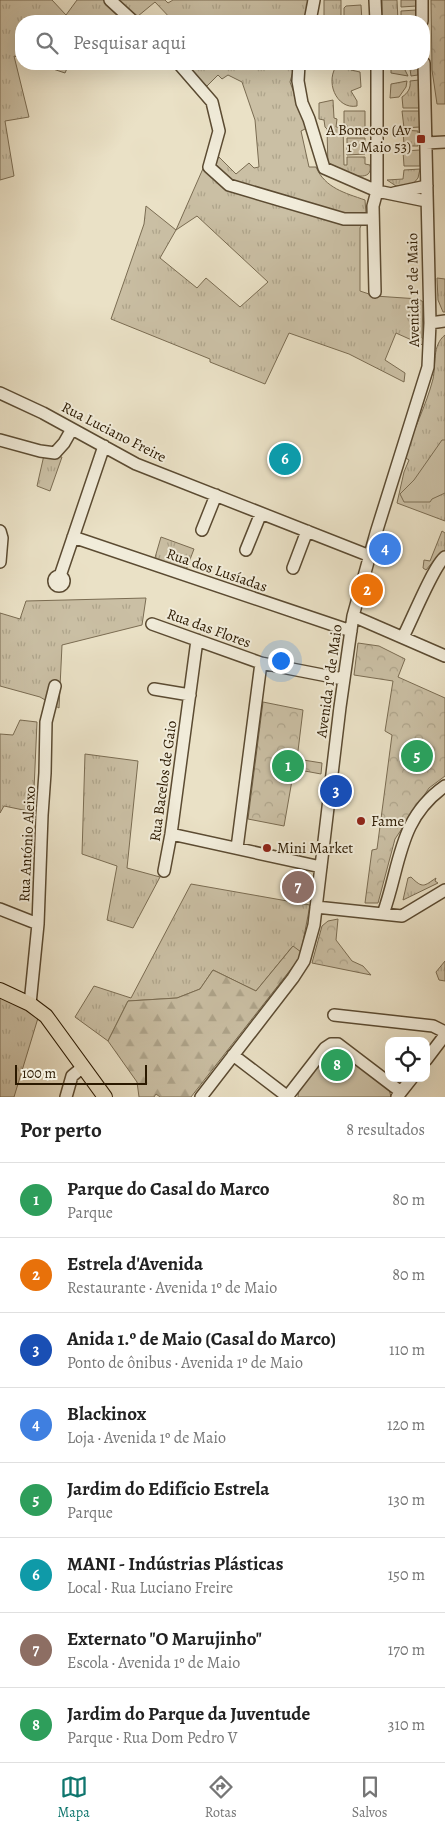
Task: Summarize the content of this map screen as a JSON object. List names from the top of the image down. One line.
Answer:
{"streets":{"street":["Avenida 1º de Maio","Rua Luciano Freire","Rua dos Lusíadas","Rua das Flores","Rua Bacelos de Gaio","Rua António Aleixo"]},"crossings":[["Avenida 1º de Maio","Rua Luciano Freire"],["Avenida 1º de Maio","Rua dos Lusíadas"],["Avenida 1º de Maio","Rua das Flores"],["Rua das Flores","Rua Bacelos de Gaio"]],"places":{"transit":["A Bonecos (Av 1º Maio 53)"],"other":["Fame","Mini Market"]},"scale_bar":"100 m","page":{"search":"Pesquisar aqui","pins":["6","4","2","5","1","3","7","8"],"scale":"100 m","heading":["Por perto","8 resultados"],"list":[{"mark":"1","name":"Parque do Casal do Marco","note":"Parque","value":"80 m"},{"mark":"2","name":"Estrela d'Avenida","note":"Restaurante · Avenida 1º de Maio","value":"80 m"},{"mark":"3","name":"Anida 1.º de Maio (Casal do Marco)","note":"Ponto de ônibus · Avenida 1º de Maio","value":"110 m"},{"mark":"4","name":"Blackinox","note":"Loja · Avenida 1º de Maio","value":"120 m"},{"mark":"5","name":"Jardim do Edifício Estrela","note":"Parque","value":"130 m"},{"mark":"6","name":"MANI - Indústrias Plásticas","note":"Local · Rua Luciano Freire","value":"150 m"},{"mark":"7","name":"Externato \"O Marujinho\"","note":"Escola · Avenida 1º de Maio","value":"170 m"},{"mark":"8","name":"Jardim do Parque da Juventude","note":"Parque · Rua Dom Pedro V","value":"310 m"}],"nav":["Mapa","Rotas","Salvos"]}}
